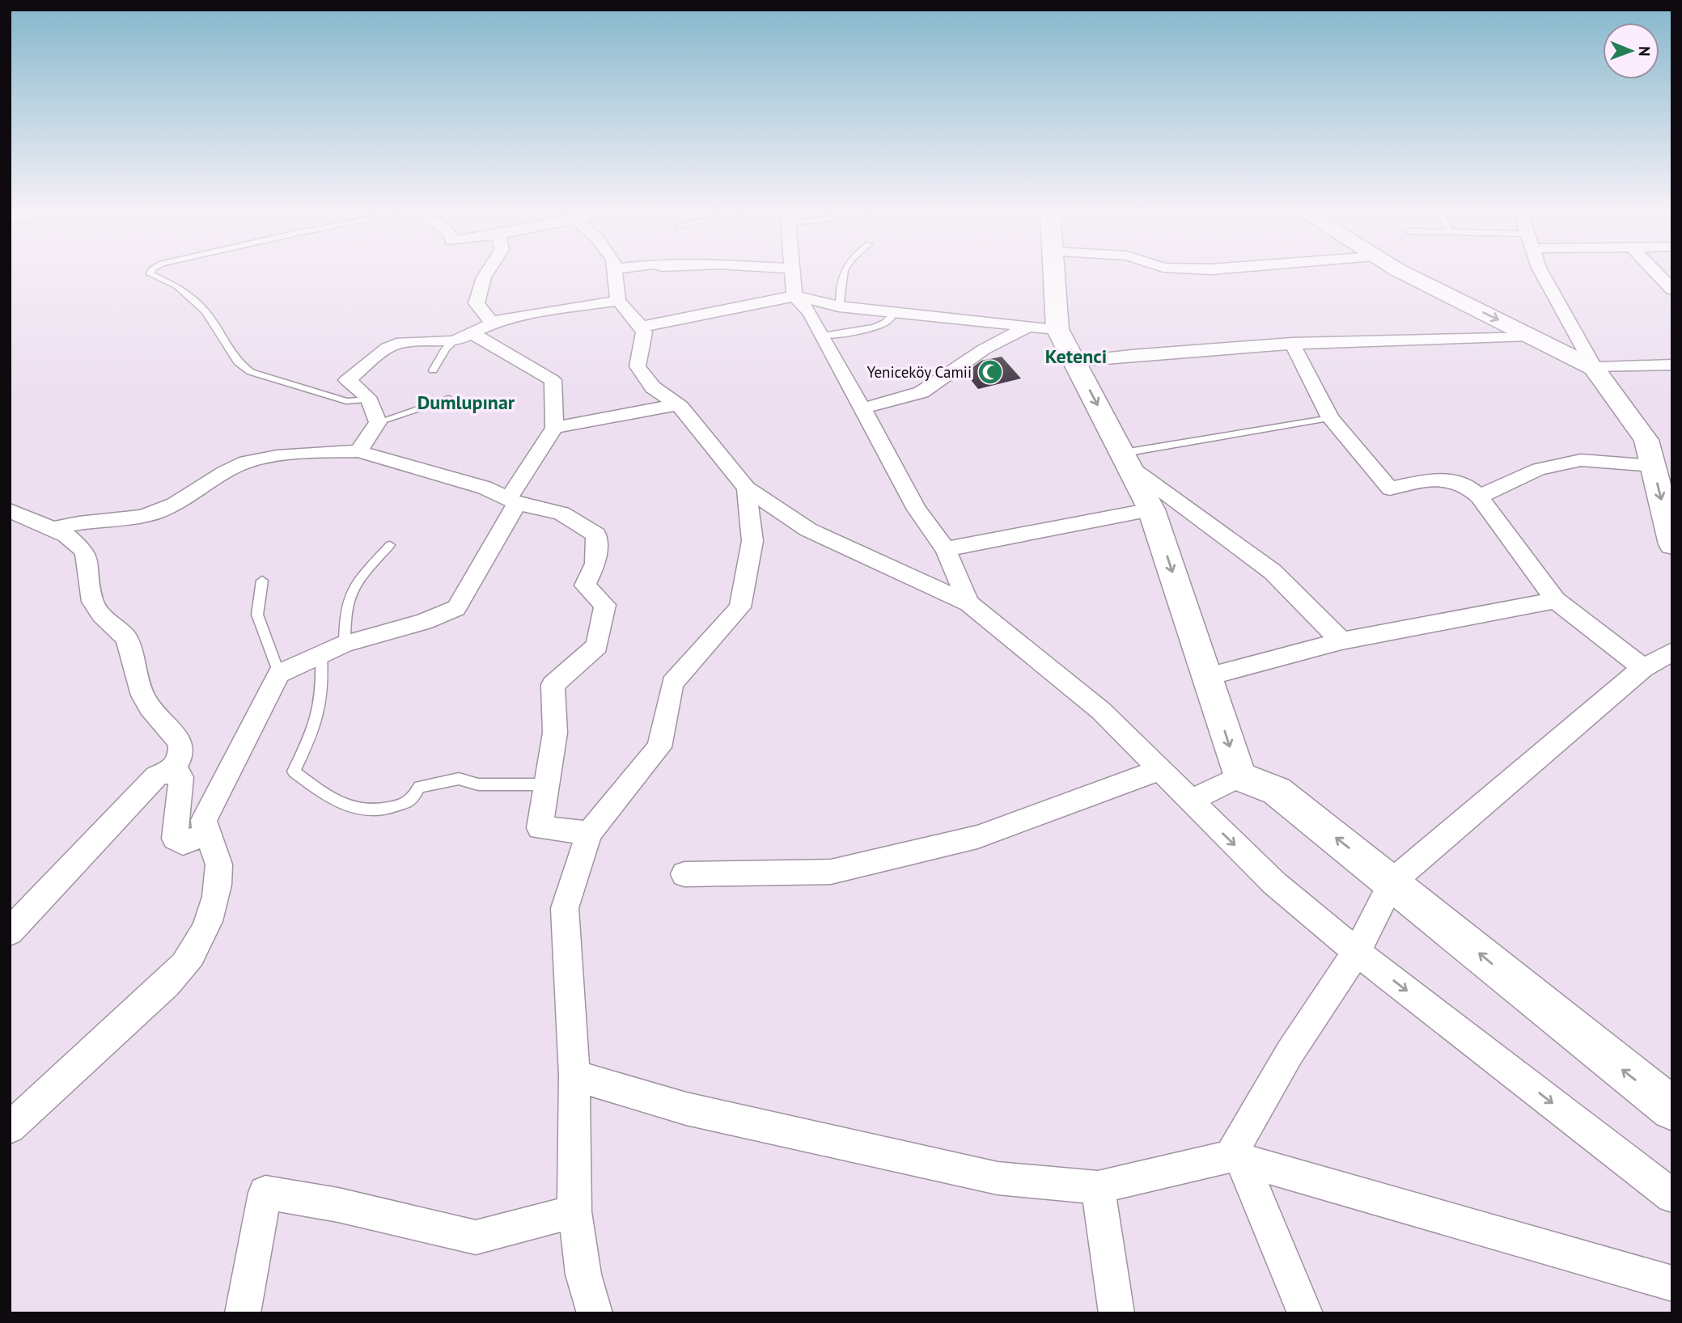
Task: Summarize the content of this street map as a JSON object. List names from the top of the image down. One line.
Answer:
{"districts":["Ketenci","Dumlupınar"],"places":{"mosque":["Yeniceköy Camii"]},"north":"right"}
